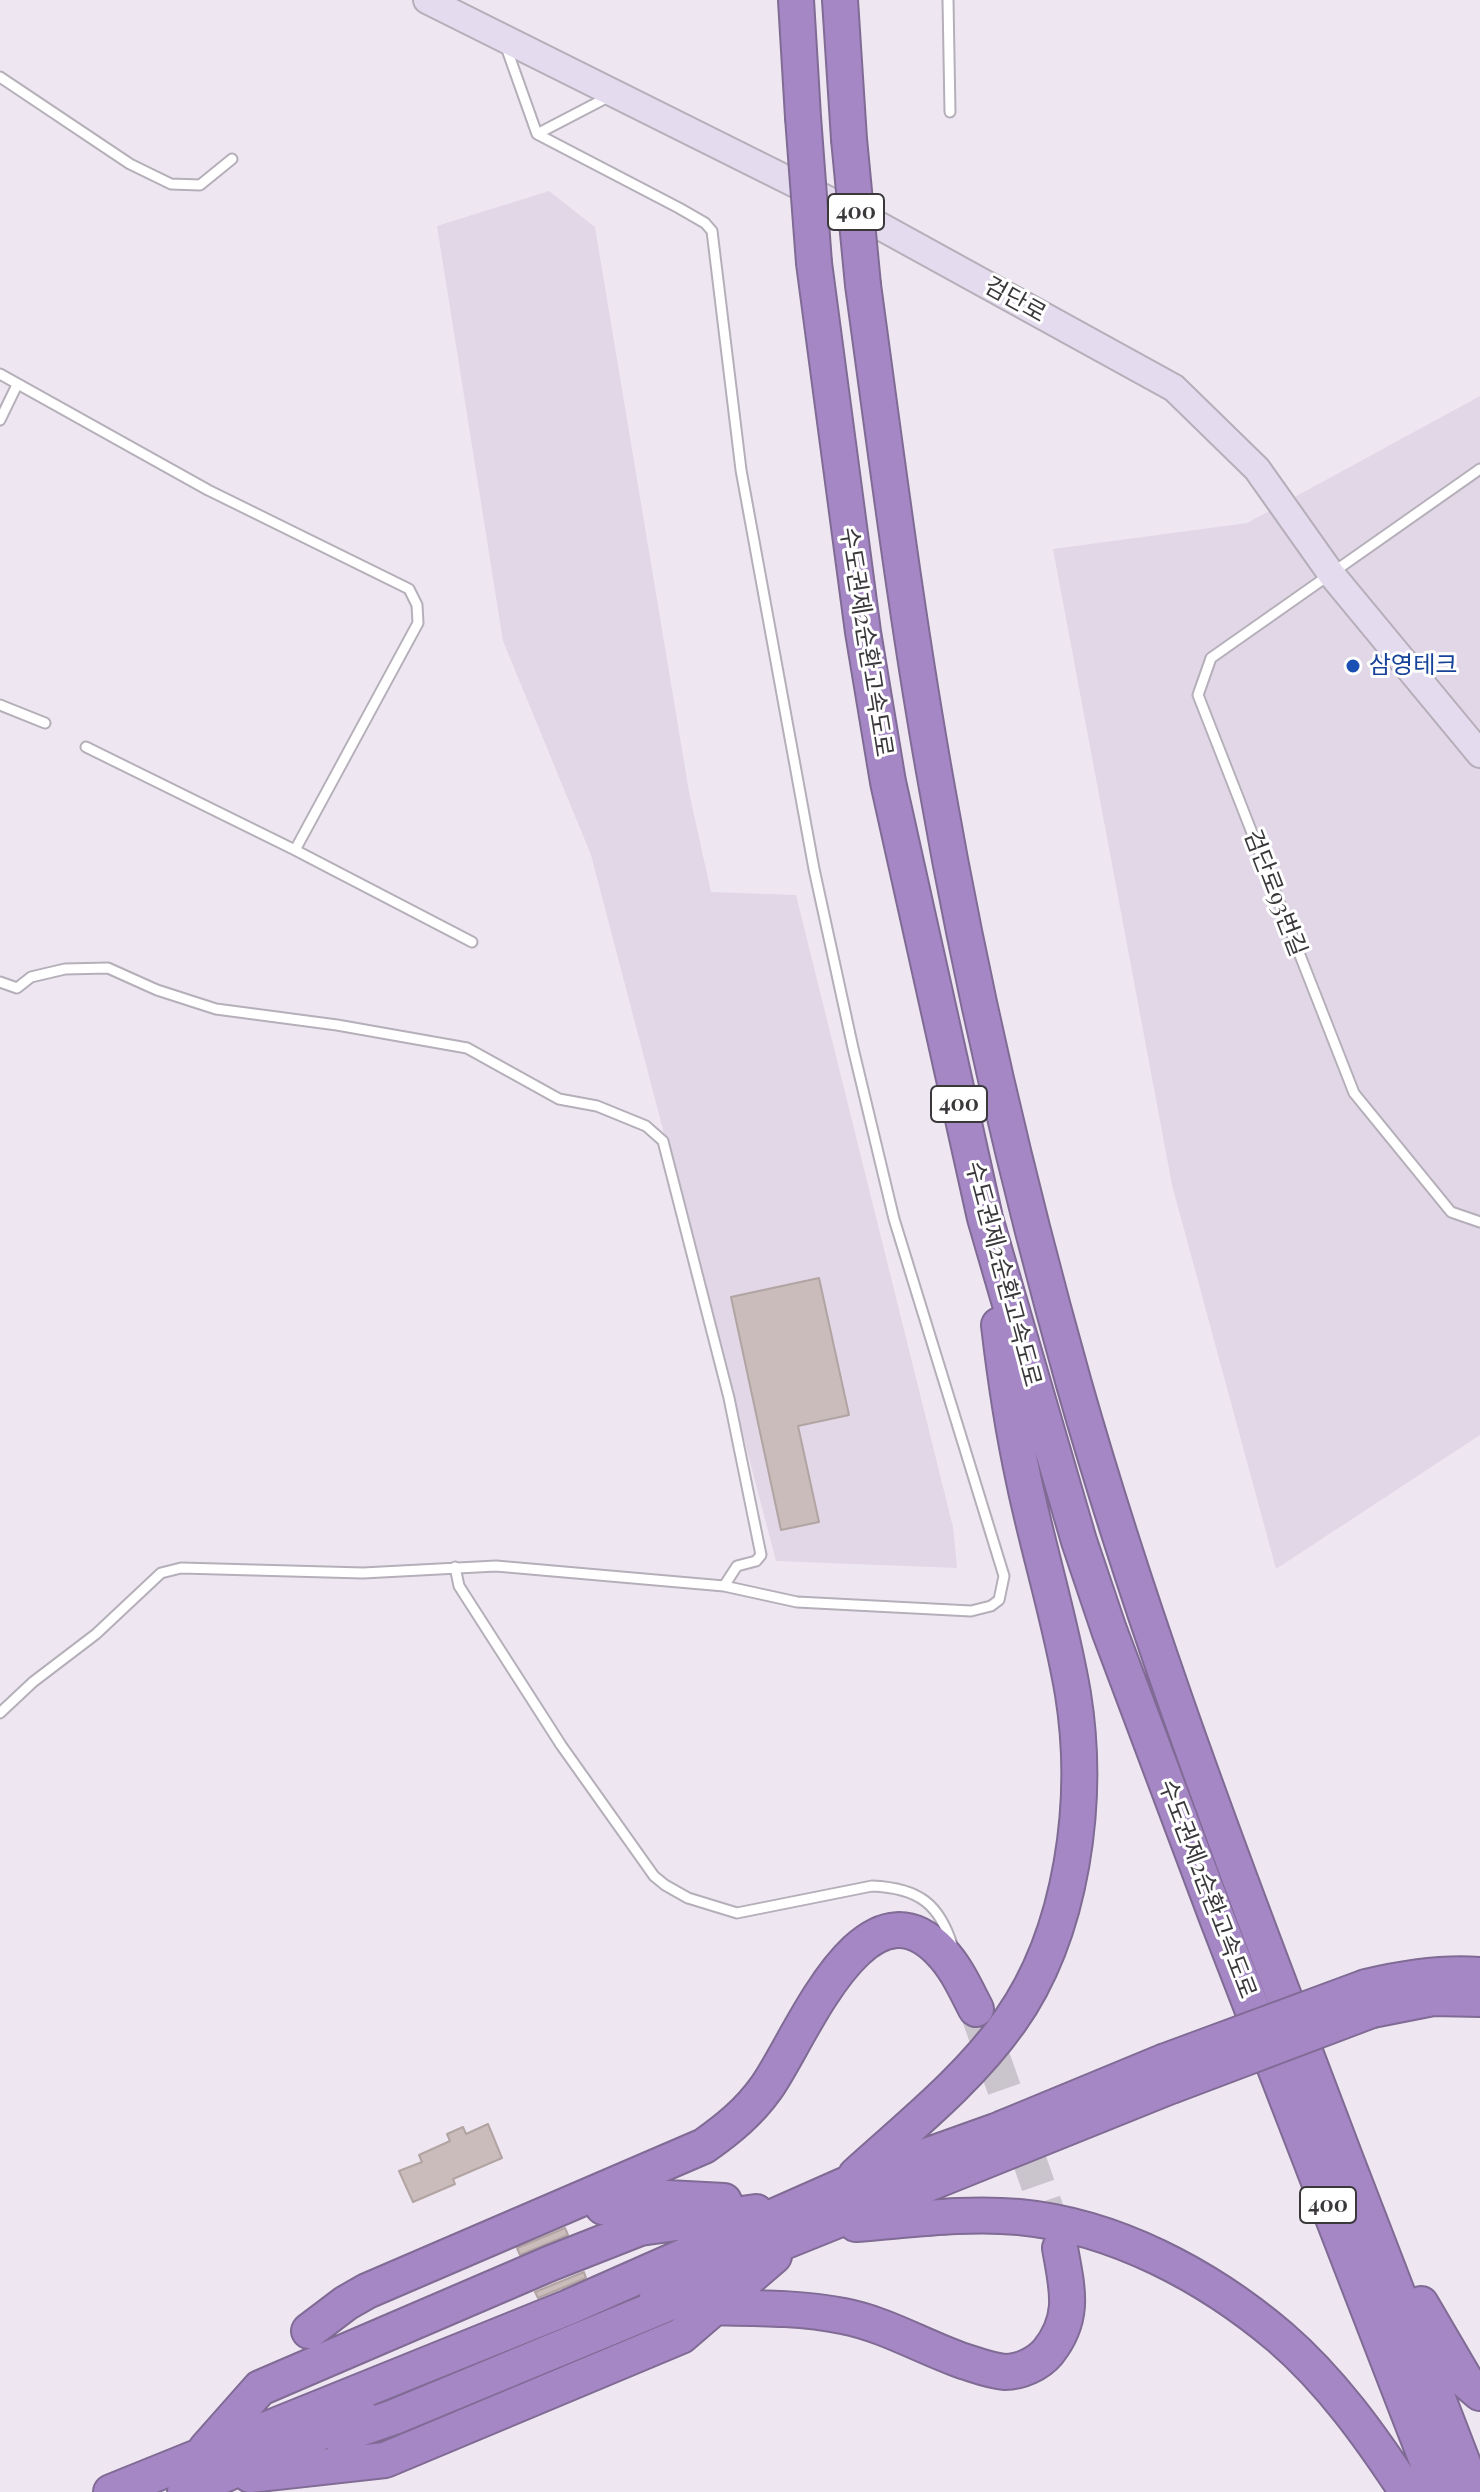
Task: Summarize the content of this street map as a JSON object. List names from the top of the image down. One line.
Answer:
{"streets":{"highway":["400","수도권제2순환고속도로"],"main road":["검단로"],"lane":["검단로93번길"]},"crossings":[["검단로","검단로93번길"]],"places":["삼영테크"]}
